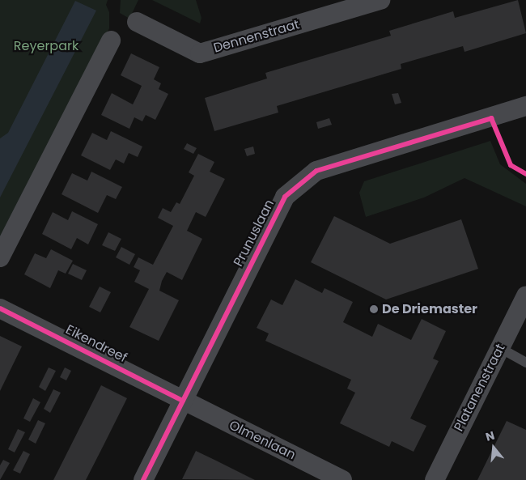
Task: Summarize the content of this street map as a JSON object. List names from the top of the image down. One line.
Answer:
{"streets":{"street":["Dennenstraat","Prunuslaan","Eikendreef","Platanenstraat","Olmenlaan"]},"crossings":[["Prunuslaan","Eikendreef"],["Prunuslaan","Olmenlaan"],["Eikendreef","Olmenlaan"]],"parks":["Reyerpark"],"places":["De Driemaster"],"north":"top"}
